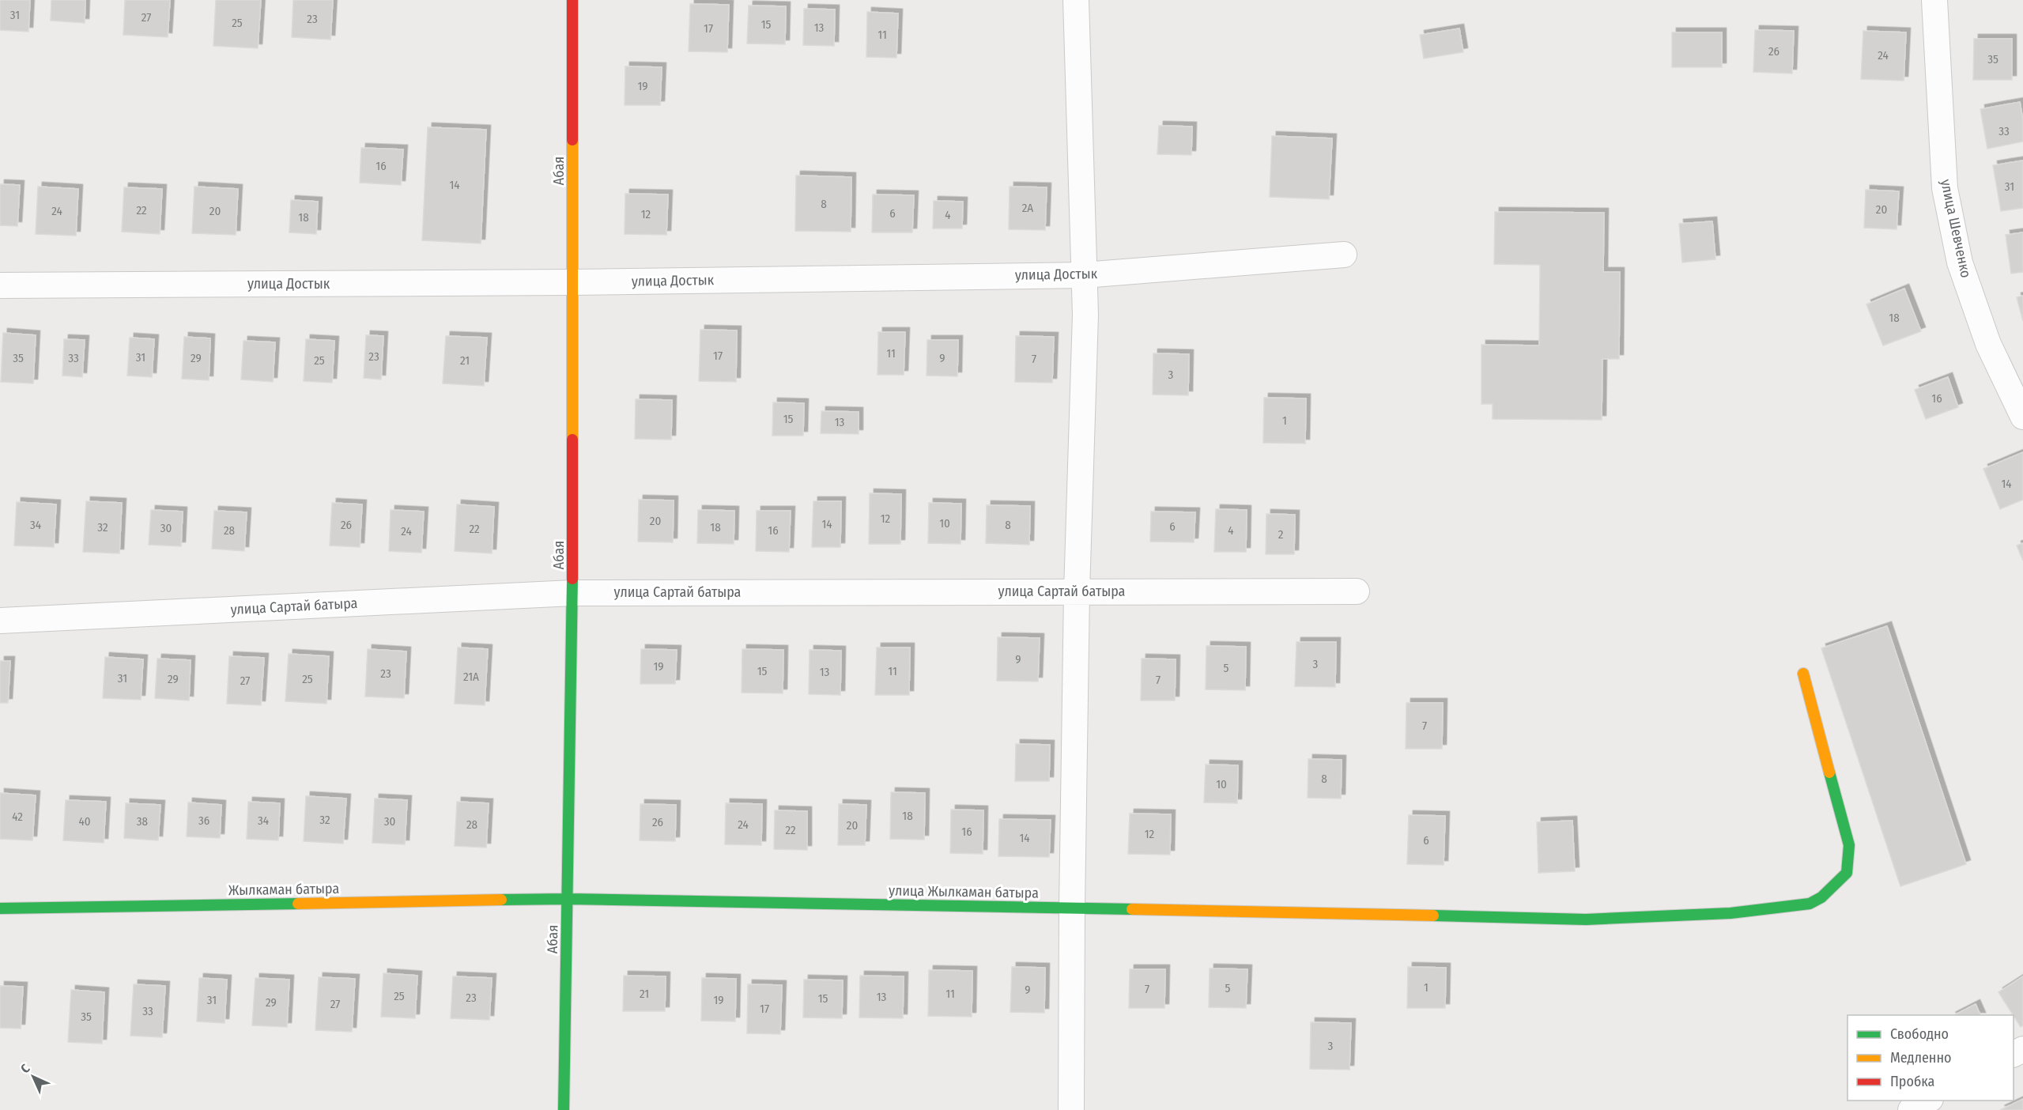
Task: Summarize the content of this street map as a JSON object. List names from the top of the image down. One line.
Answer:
{"streets":{"street":["Абая","улица Шевченко","улица Достык","улица Сартай батыра","Жылкаман батыра","улица Жылкаман батыра"]},"crossings":[["Абая","улица Достык"],["Абая","улица Сартай батыра"],["Абая","Жылкаман батыра"],["Абая","улица Жылкаман батыра"],["Жылкаман батыра","улица Жылкаман батыра"]],"house_numbers":["31","27","23","25","15","13","17","11","26","24","35","19","33","16","14","31","8","2А","20","22","24","20","6","12","4","18","18","11","17","23","31","35","33","29","9","7","25","21","3","16","15","1","13","14","12","20","10","14","34","26","8","6","32","18","30","22","28","16","4","24","2","9","3","19","5","15","11","13","23","21А","31","29","25","7","27","7","8","10","18","42","32","36","34","40","38","30","26","28","24","20","22","16","12","14","6","1","5","7","9","21","11","25","13","23","15","31","19","29","27","17","33","35","3"],"legend":["Свободно","Медленно","Пробка"],"north":"top left"}
